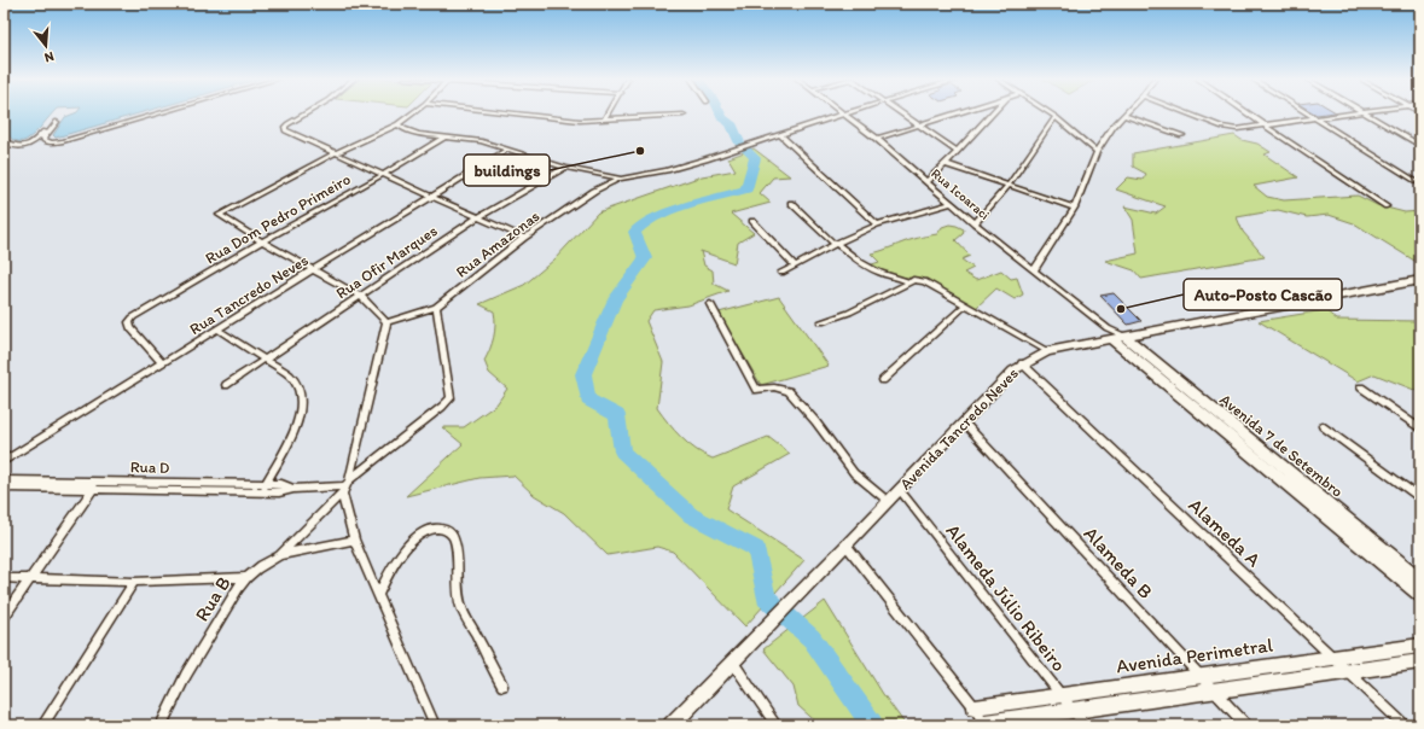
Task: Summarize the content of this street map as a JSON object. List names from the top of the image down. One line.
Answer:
{"streets":{"street":["Rua Icoaraci","Rua Dom Pedro Primeiro","Rua Amazonas","Rua Ofir Marques","Rua Tancredo Neves","Avenida Tancredo Neves","Avenida 7 de Setembro","Rua D","Alameda A","Alameda B","Alameda Júlio Ribeiro","Rua B","Avenida Perimetral"]},"crossings":[["Rua Icoaraci","Avenida Tancredo Neves"],["Rua Dom Pedro Primeiro","Rua Tancredo Neves"],["Rua Amazonas","Rua B"],["Avenida Tancredo Neves","Avenida 7 de Setembro"],["Avenida Tancredo Neves","Alameda A"],["Avenida Tancredo Neves","Alameda B"],["Avenida Tancredo Neves","Alameda Júlio Ribeiro"],["Rua D","Rua B"],["Alameda A","Avenida Perimetral"],["Alameda B","Avenida Perimetral"],["Alameda Júlio Ribeiro","Avenida Perimetral"]],"places":["buildings","Auto-Posto Cascão"],"north":"bottom"}
